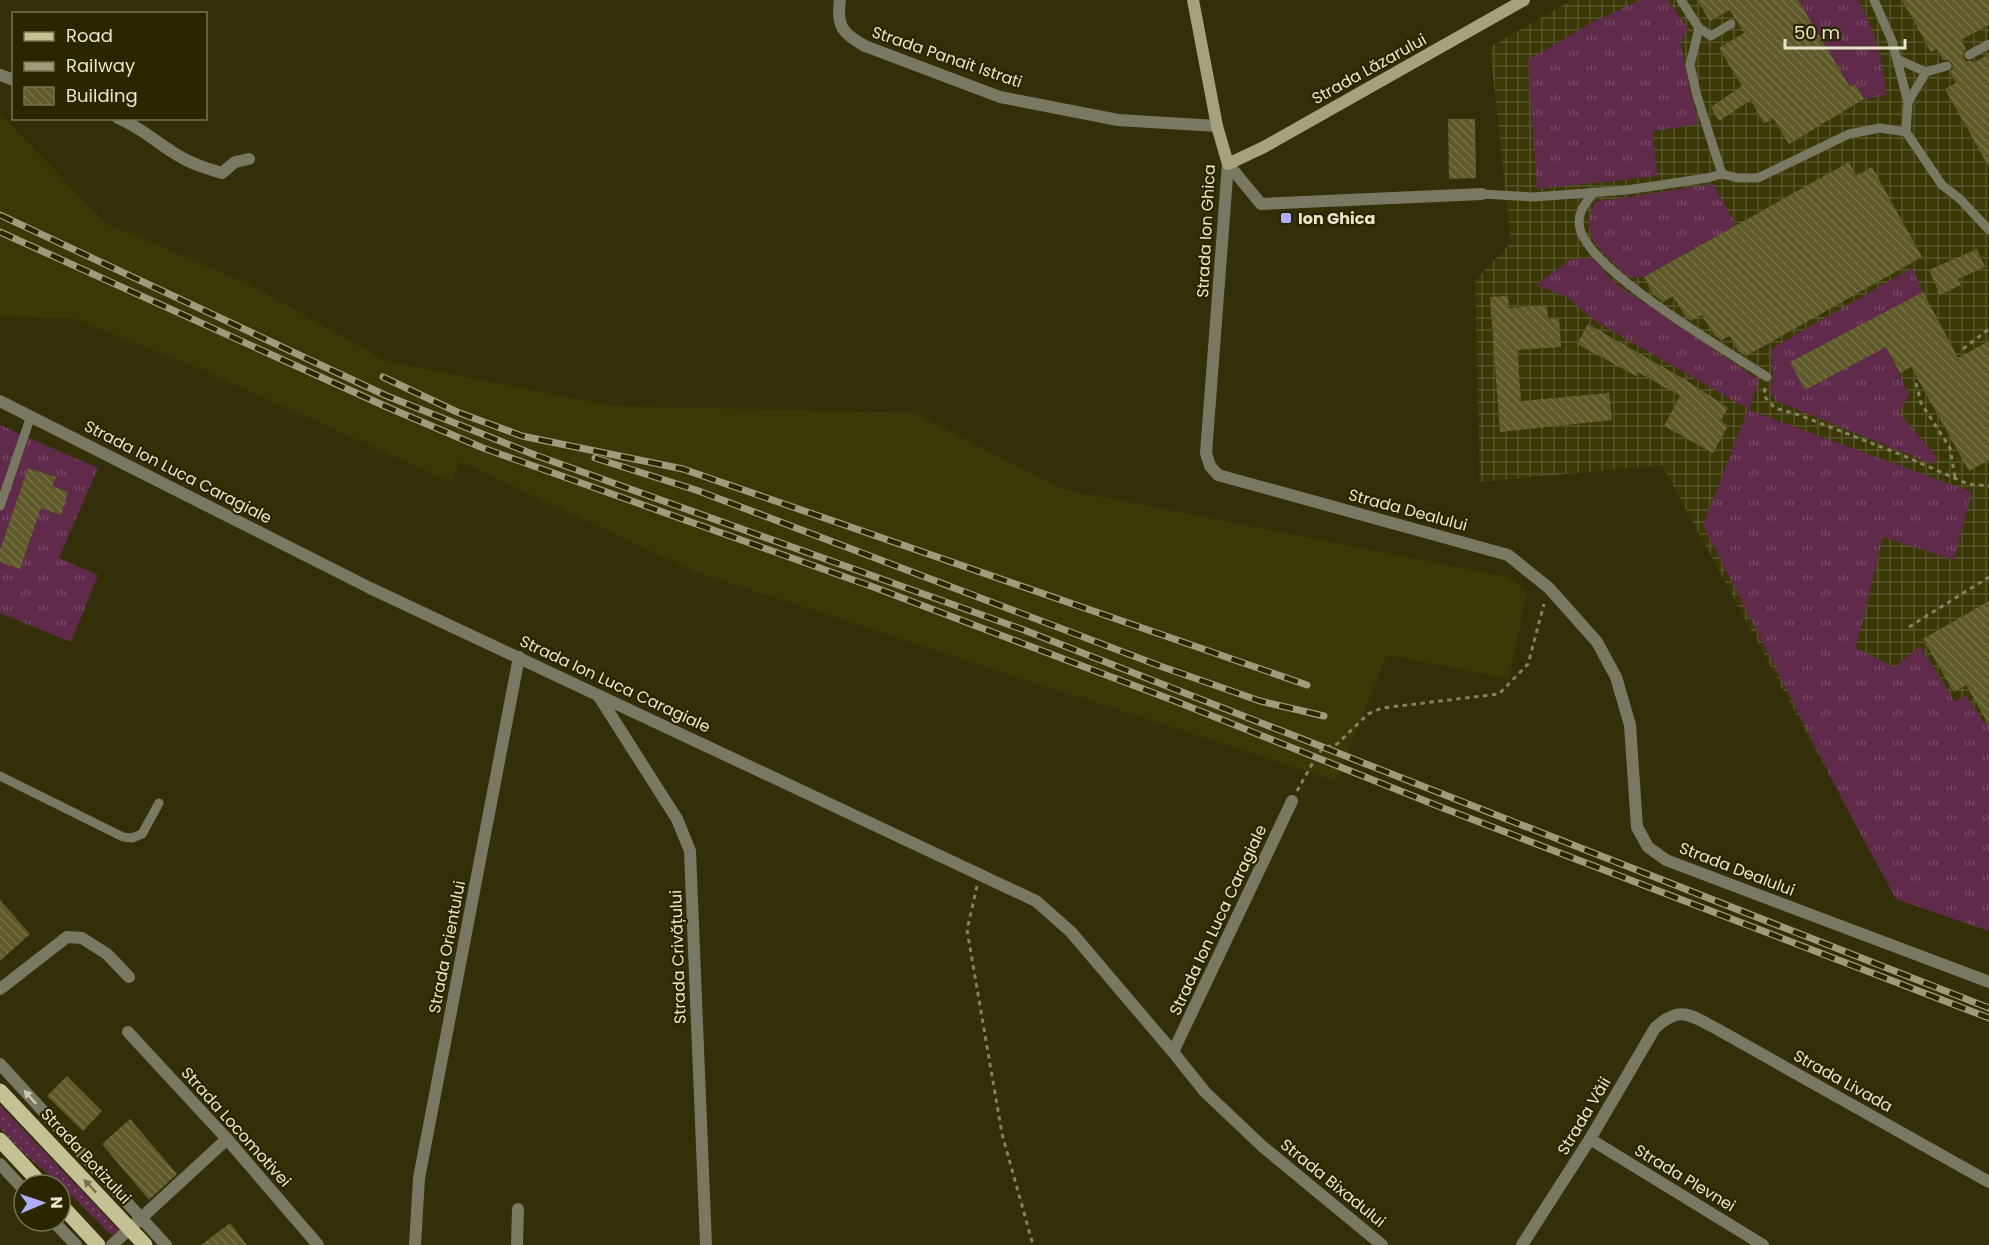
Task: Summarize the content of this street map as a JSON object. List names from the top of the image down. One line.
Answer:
{"streets":{"main road":["Strada Botizului"],"street":["Strada Panait Istrati","Strada Lăzarului","Strada Ion Ghica","Strada Ion Luca Caragiale","Strada Dealului","Strada Orientului","Strada Crivățului","Strada Livada","Strada Văii","Strada Locomotivei","Strada Plevnei","Strada Bixadului"]},"crossings":[["Strada Panait Istrati","Strada Ion Ghica"],["Strada Lăzarului","Strada Ion Ghica"],["Strada Ion Ghica","Strada Dealului"],["Strada Ion Luca Caragiale","Strada Orientului"],["Strada Ion Luca Caragiale","Strada Crivățului"],["Strada Ion Luca Caragiale","Strada Bixadului"],["Strada Livada","Strada Văii"],["Strada Văii","Strada Plevnei"]],"places":{"transit":["Ion Ghica"]},"legend":["Road","Railway","Building"],"scale_bar":"50 m","north":"right"}
